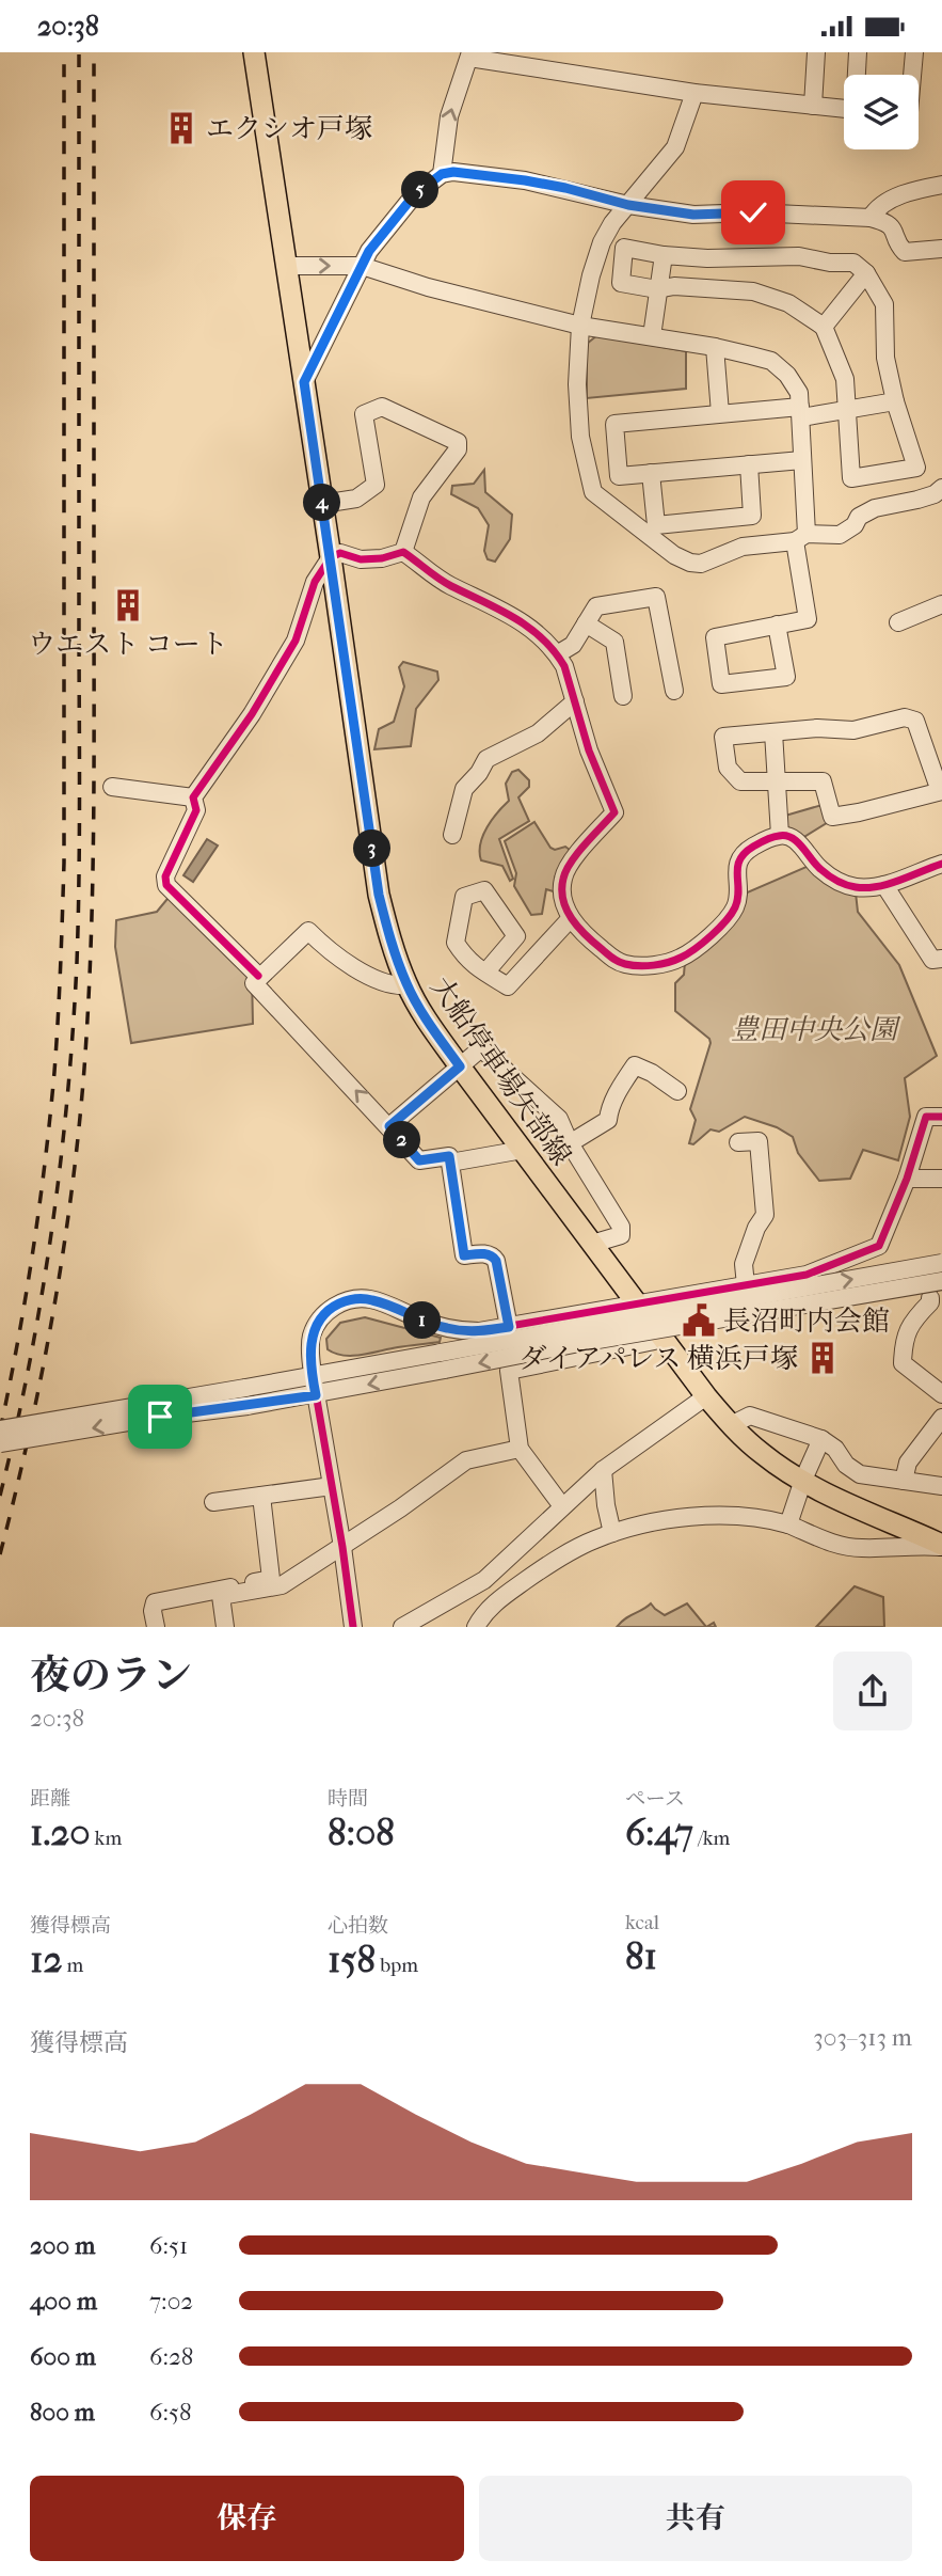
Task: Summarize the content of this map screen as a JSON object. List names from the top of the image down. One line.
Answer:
{"streets":{"main road":["大船停車場矢部線"]},"parks":["豊田中央公園"],"places":{"building":["エクシオ戸塚","ウエスト コート","ダイアパレス 横浜戸塚"],"public building":["長沼町内会館"]},"page":{"status":"20:38","pins":["5","4","3","2","1"],"heading":["夜のラン","20:38"],"stats":[["距離","1.20 km"],["時間","8:08"],["ペース","6:47 /km"],["獲得標高","12 m"],["心拍数","158 bpm"],["kcal","81"]],"chart":["獲得標高","303–313 m"],"list":[{"name":"200 m","note":"6:51"},{"name":"400 m","note":"7:02"},{"name":"600 m","note":"6:28"},{"name":"800 m","note":"6:58"}],"buttons":["保存","共有"]}}
